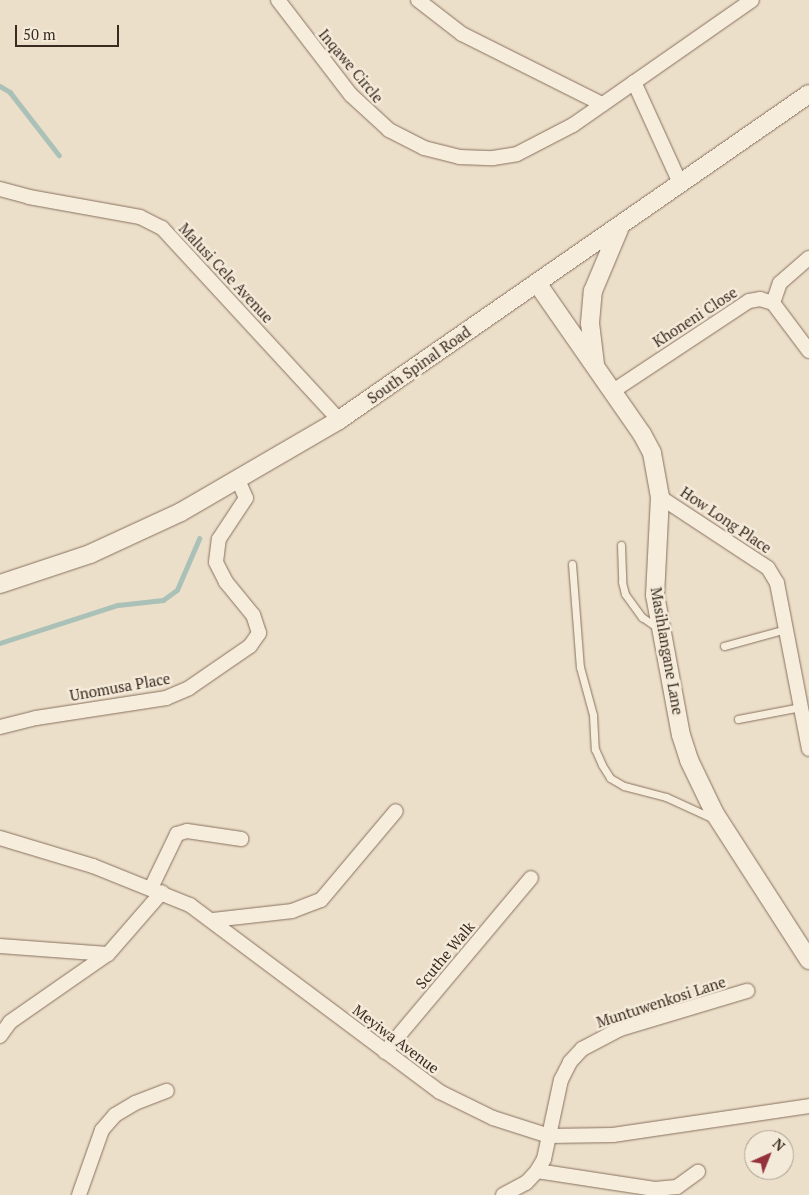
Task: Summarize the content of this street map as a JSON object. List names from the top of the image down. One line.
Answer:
{"streets":{"street":["Inqawe Circle","Malusi Cele Avenue","Khoneni Close","South Spinal Road","How Long Place","Masihlangane Lane","Unomusa Place","Scuthe Walk","Muntuwenkosi Lane","Meyiwa Avenue"]},"crossings":[["Malusi Cele Avenue","South Spinal Road"],["Khoneni Close","Masihlangane Lane"],["South Spinal Road","Masihlangane Lane"],["South Spinal Road","Unomusa Place"],["How Long Place","Masihlangane Lane"],["Scuthe Walk","Meyiwa Avenue"],["Muntuwenkosi Lane","Meyiwa Avenue"]],"scale_bar":"50 m","north":"top right"}
